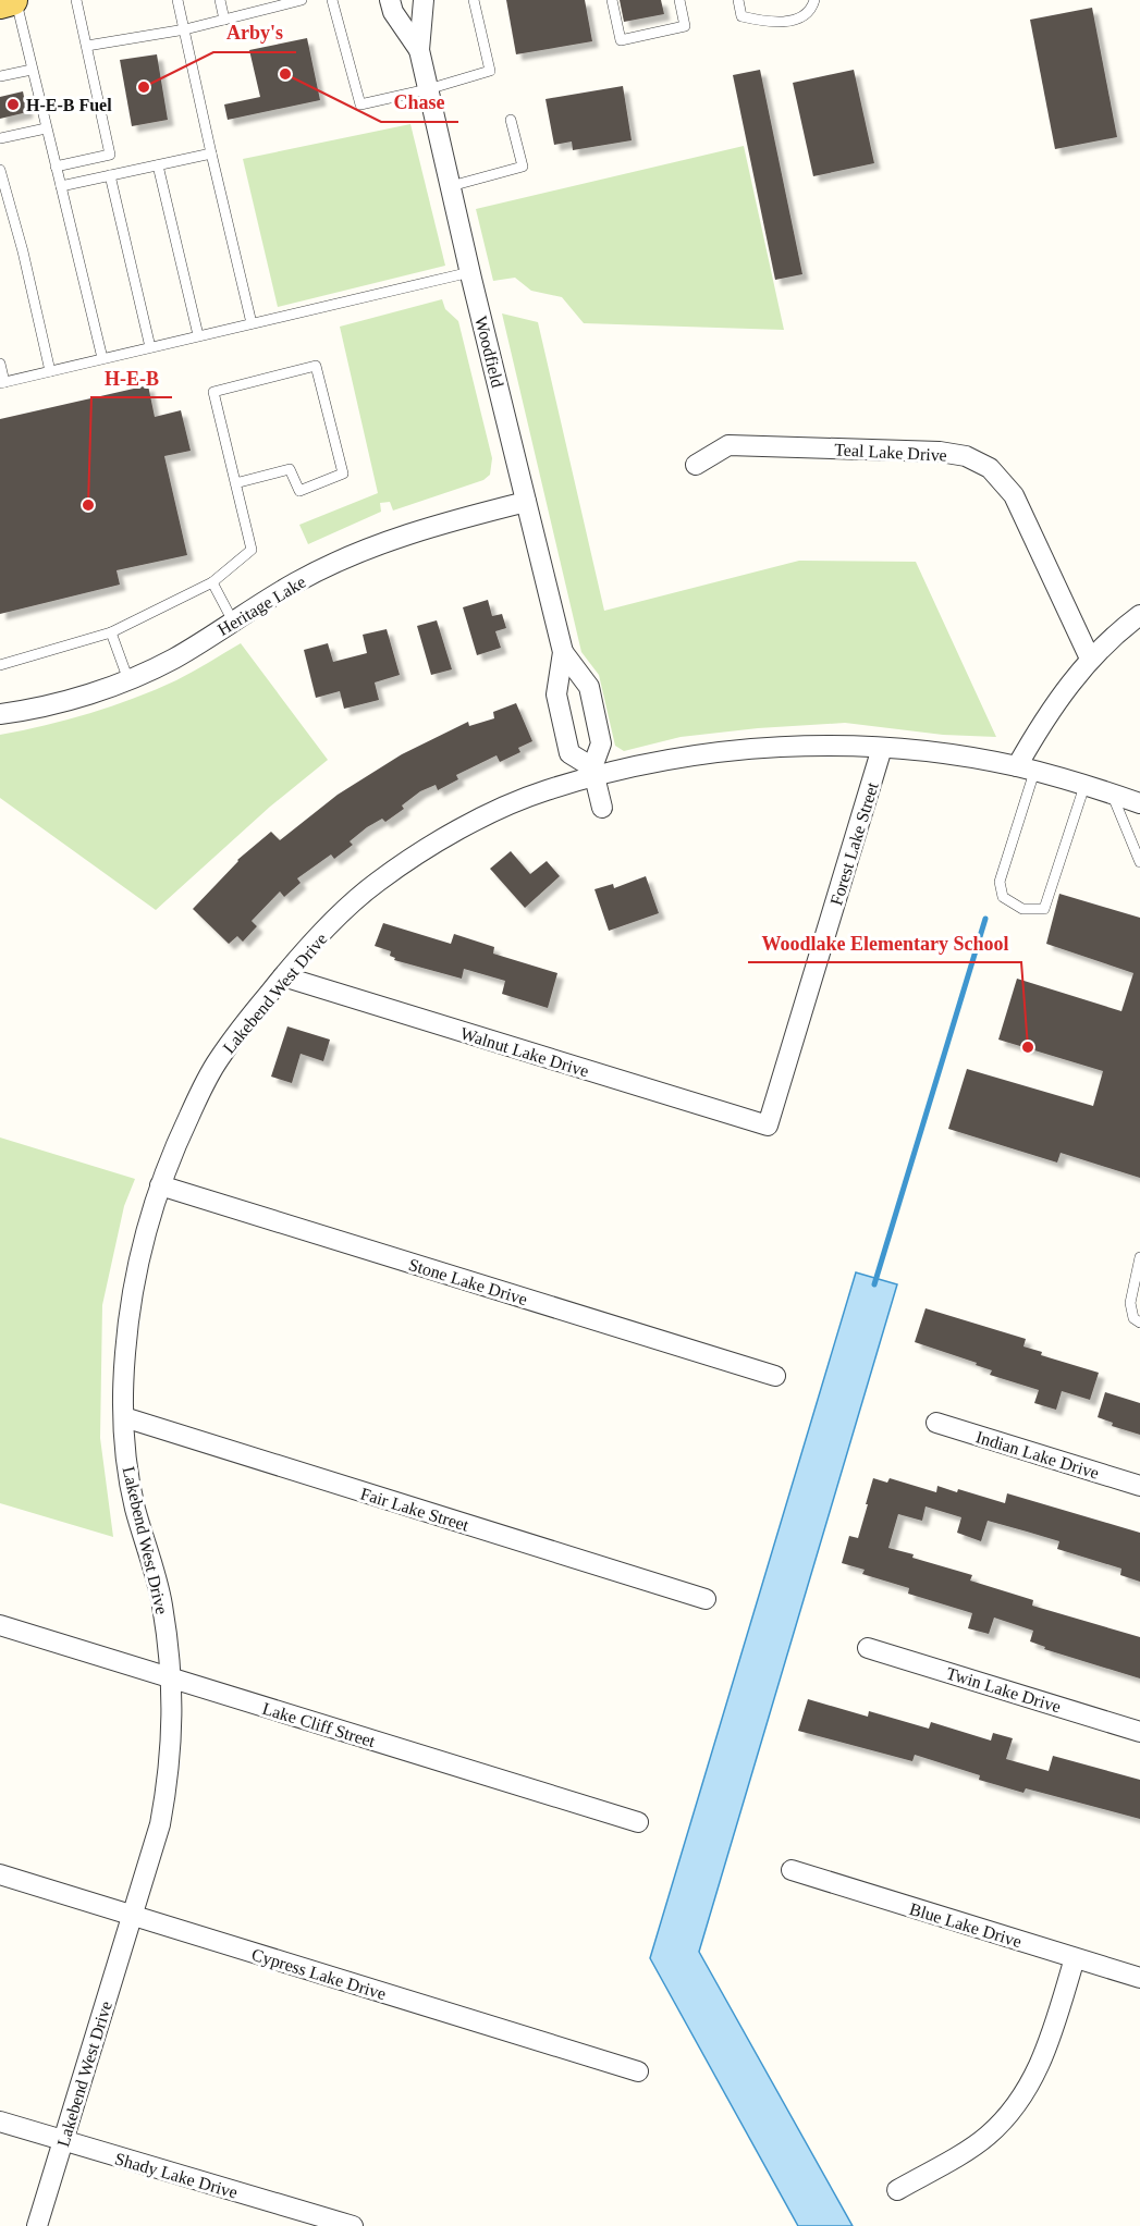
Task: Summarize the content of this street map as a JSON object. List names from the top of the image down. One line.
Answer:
{"streets":{"street":["Woodfield","Teal Lake Drive","Heritage Lake","Forest Lake Street","Lakebend West Drive","Walnut Lake Drive","Stone Lake Drive","Indian Lake Drive","Fair Lake Street","Twin Lake Drive","Lake Cliff Street","Blue Lake Drive","Cypress Lake Drive","Shady Lake Drive"]},"crossings":[["Woodfield","Heritage Lake"],["Woodfield","Lakebend West Drive"],["Forest Lake Street","Lakebend West Drive"],["Forest Lake Street","Walnut Lake Drive"],["Lakebend West Drive","Walnut Lake Drive"],["Lakebend West Drive","Stone Lake Drive"],["Lakebend West Drive","Fair Lake Street"],["Lakebend West Drive","Lake Cliff Street"],["Lakebend West Drive","Cypress Lake Drive"],["Lakebend West Drive","Shady Lake Drive"]],"places":["Chase","Arby's","H-E-B Fuel","H-E-B","Woodlake Elementary School"]}
